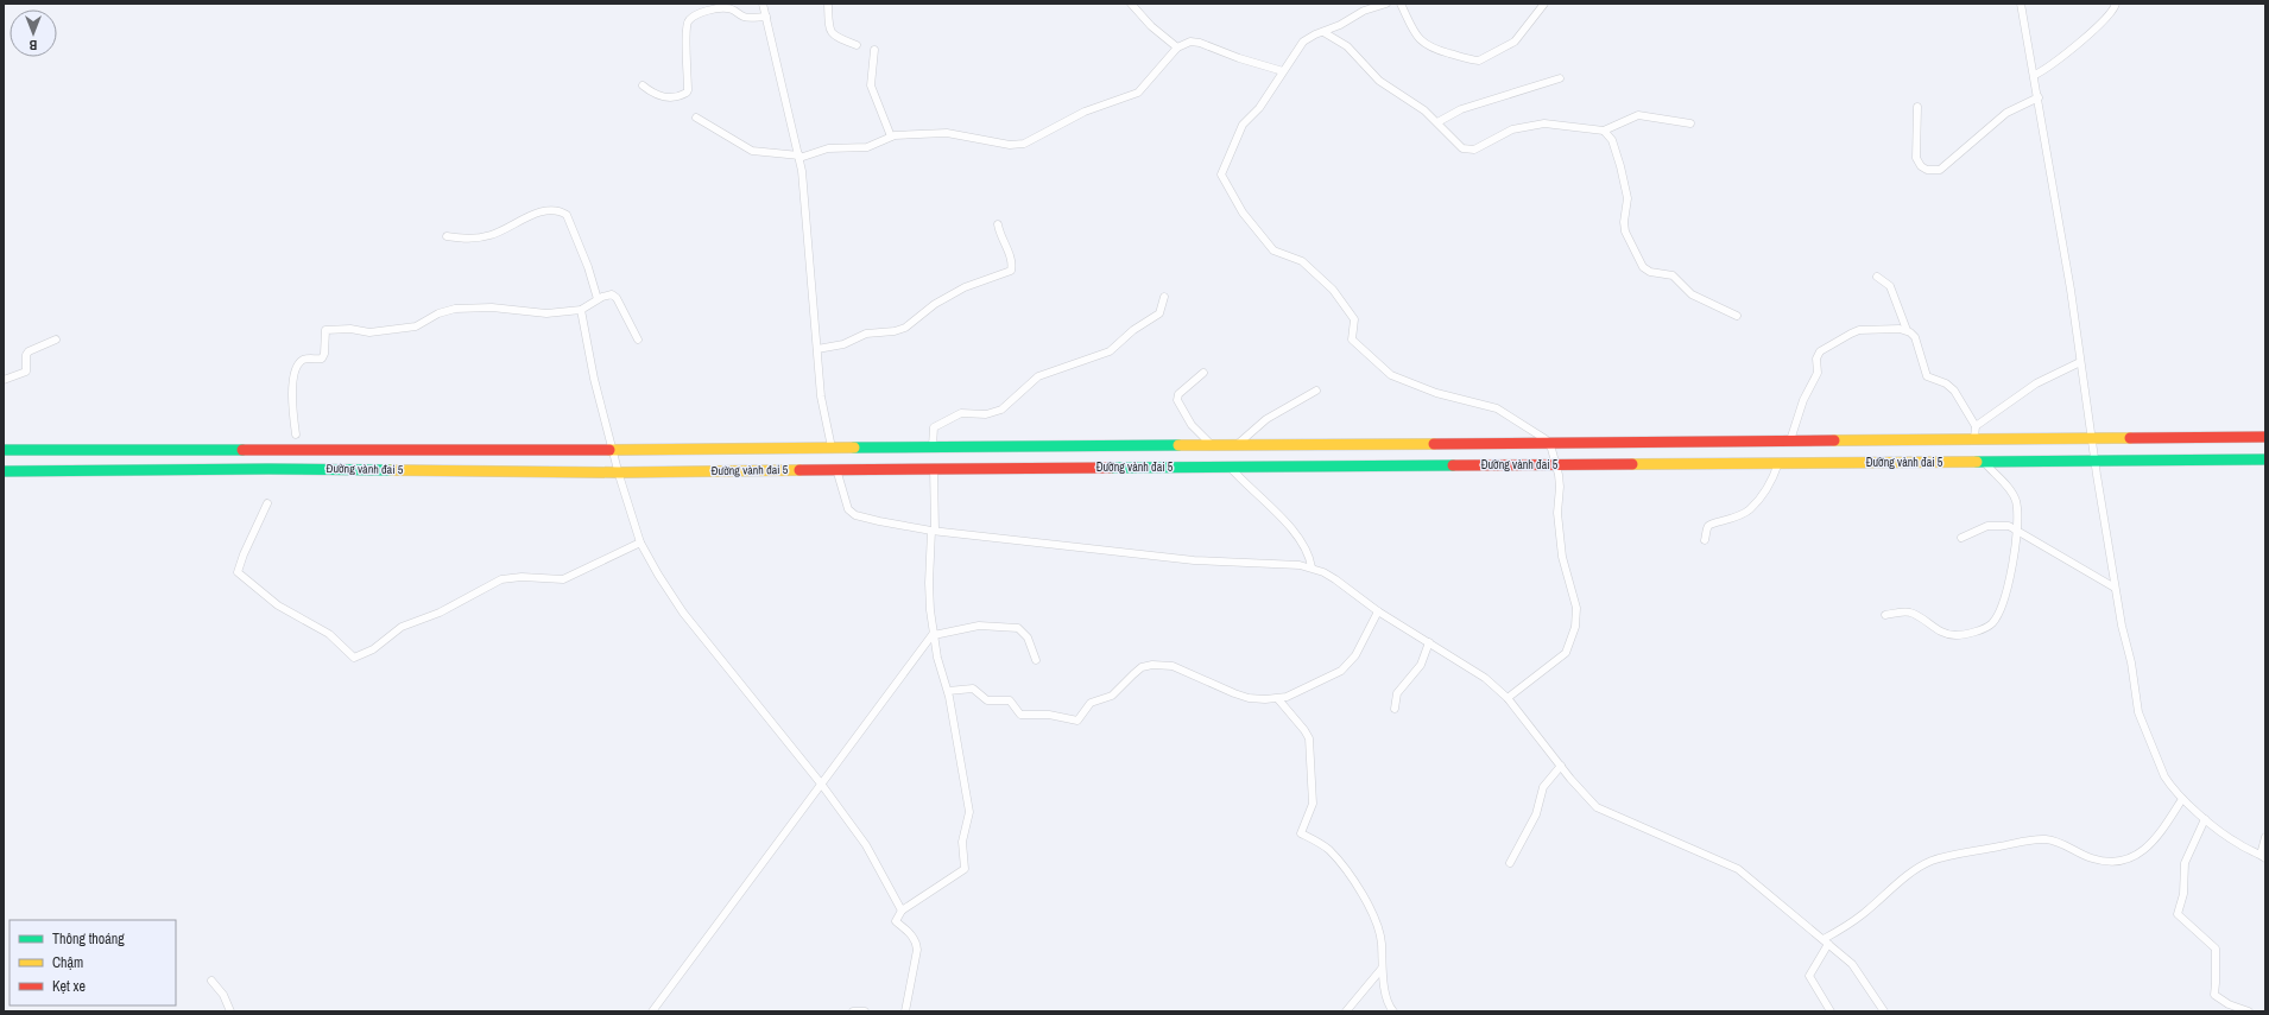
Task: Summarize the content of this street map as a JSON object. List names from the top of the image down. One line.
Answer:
{"streets":{"main road":["Đường vành đai 5"]},"legend":["Thông thoáng","Chậm","Kẹt xe"],"north":"bottom"}
